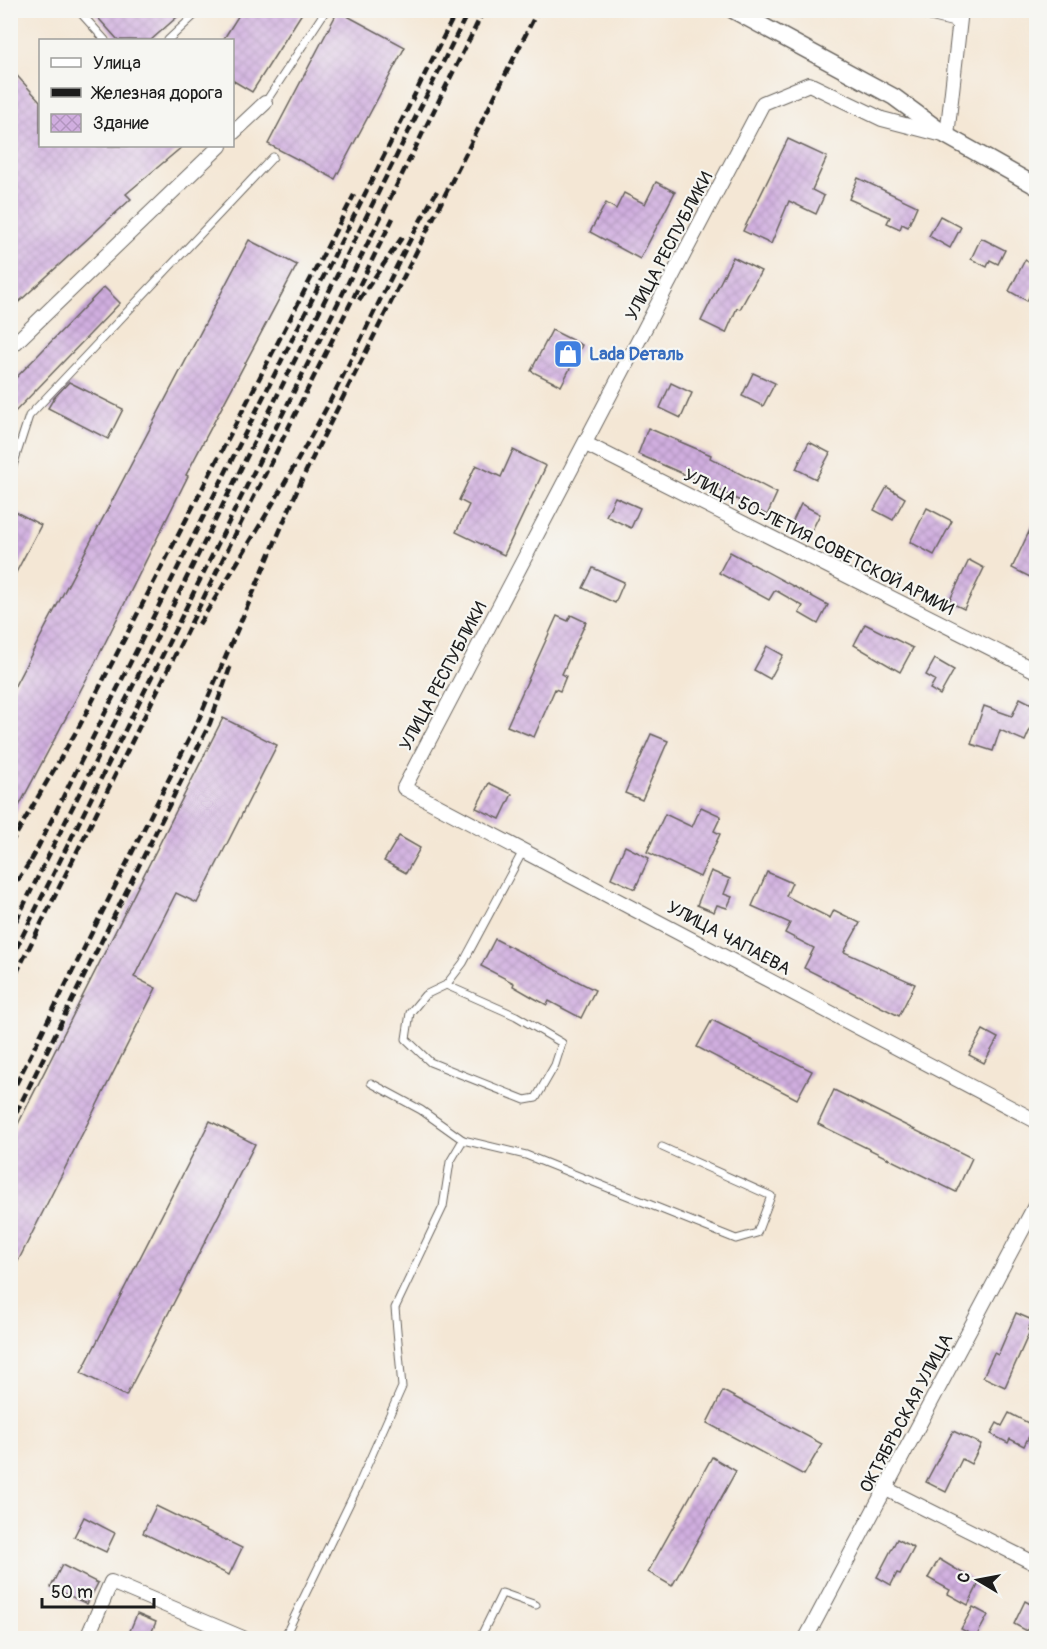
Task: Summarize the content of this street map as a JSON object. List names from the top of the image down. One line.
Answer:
{"streets":{"street":["УЛИЦА РЕСПУБЛИКИ","УЛИЦА 50-ЛЕТИЯ СОВЕТСКОЙ АРМИИ","УЛИЦА ЧАПАЕВА","ОКТЯБРЬСКАЯ УЛИЦА"]},"crossings":[["УЛИЦА РЕСПУБЛИКИ","УЛИЦА 50-ЛЕТИЯ СОВЕТСКОЙ АРМИИ"],["УЛИЦА РЕСПУБЛИКИ","УЛИЦА ЧАПАЕВА"]],"places":{"shop":["Lada Dеталь"]},"legend":["Улица","Железная дорога","Здание"],"scale_bar":"50 m","north":"left"}
